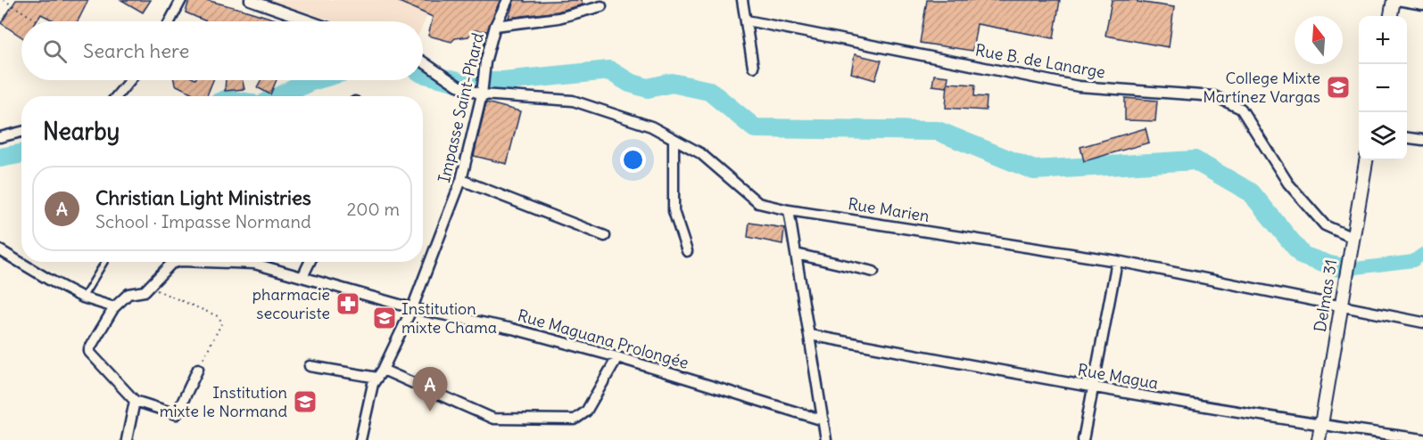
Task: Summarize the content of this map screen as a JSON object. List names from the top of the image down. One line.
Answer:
{"streets":{"street":["Rue B. de Lanarge","Impasse Saint-Phard","Rue Marien","Delmas 31","Rue Maguana Prolongée","Rue Magua"]},"crossings":[["Rue B. de Lanarge","Delmas 31"],["Impasse Saint-Phard","Rue Marien"],["Impasse Saint-Phard","Rue Maguana Prolongée"],["Rue Marien","Delmas 31"],["Delmas 31","Rue Magua"]],"places":{"school or university":["College Mixte Martínez Vargas","Institution mixte Chama","Institution mixte le Normand"],"pharmacy":["pharmacie secouriste"]},"north":"top","page":{"map_buttons":["+","−"],"search":"Search here","heading":"Nearby","list":[{"mark":"A","name":"Christian Light Ministries","note":"School · Impasse Normand","value":"200 m"}],"pins":"A"}}
